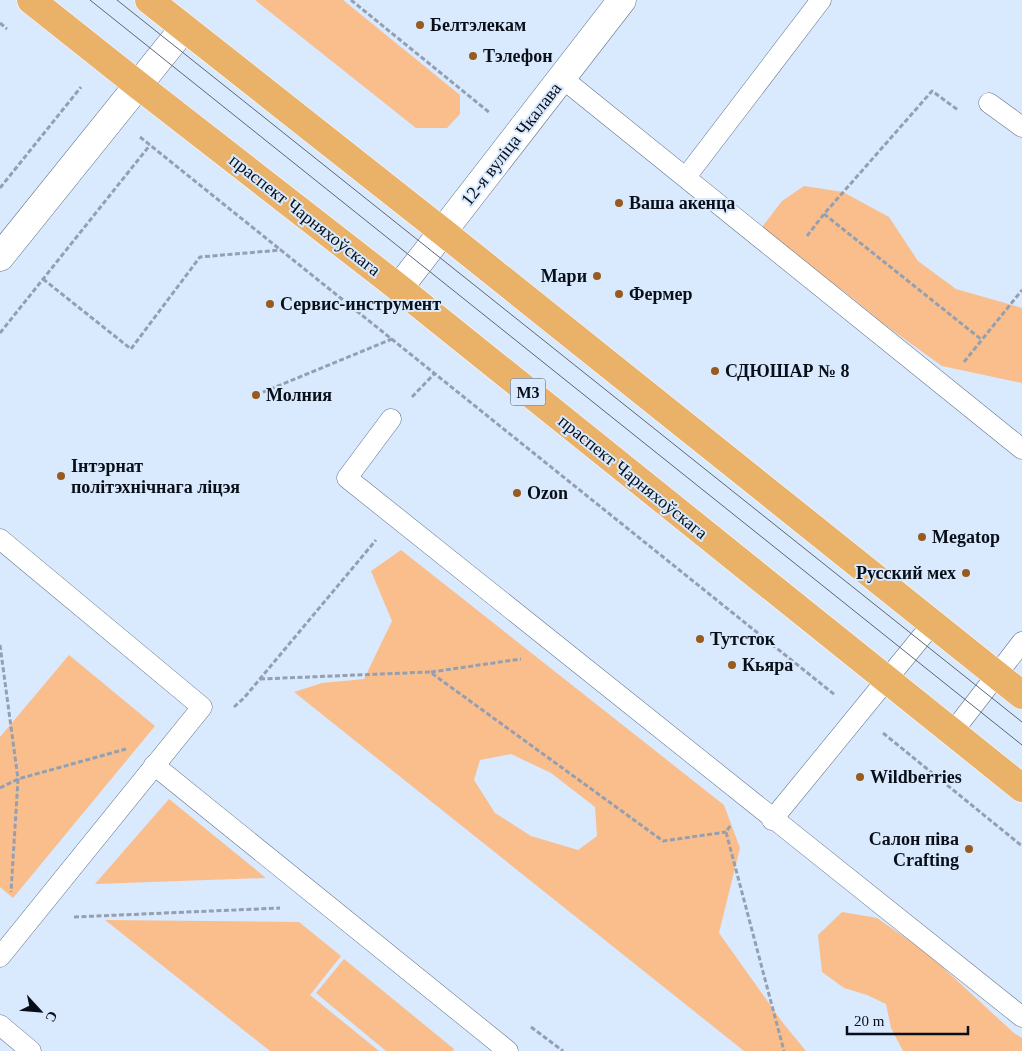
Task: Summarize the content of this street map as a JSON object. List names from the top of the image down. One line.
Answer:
{"streets":{"main road":["праспект Чарняхоўскага","М3"],"street":["12-я вуліца Чкалава"]},"crossings":[["12-я вуліца Чкалава","праспект Чарняхоўскага"]],"places":["Белтэлекам","Тэлефон","Ваша акенца","Мари","Фермер","Сервис-инструмент","СДЮШАР № 8","Молния","Інтэрнат політэхнічнага ліцэя","Ozon","Megatop","Русский мех","Тутсток","Кьяра","Wildberries","Салон піва Crafting"],"scale_bar":"20 m","north":"bottom right"}
